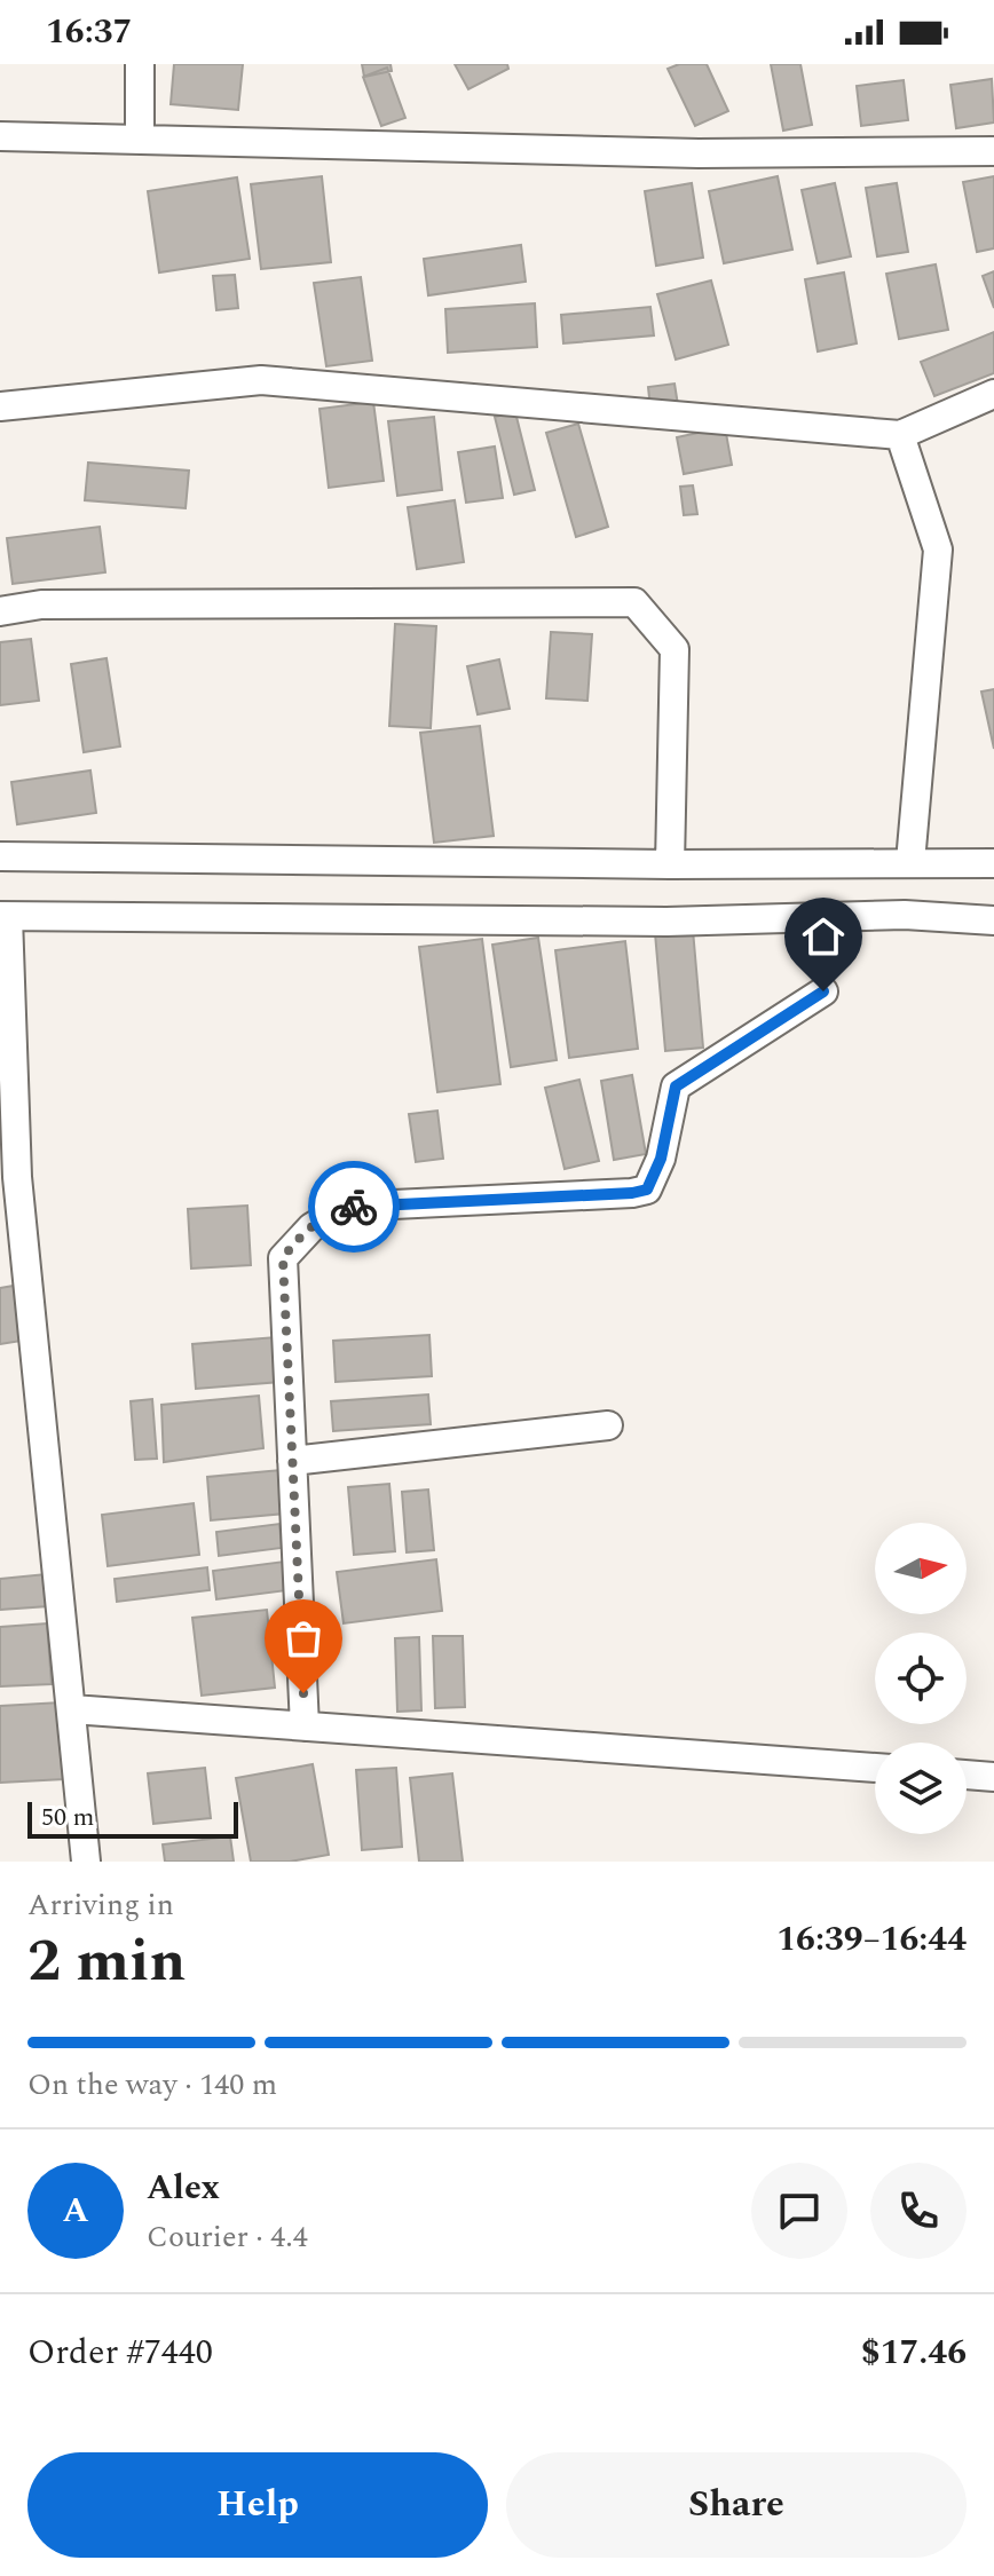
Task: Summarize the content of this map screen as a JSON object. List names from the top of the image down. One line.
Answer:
{"scale_bar":"50 m","north":"right","page":{"status":"16:37","scale":"50 m","heading":["2 min","Arriving in","16:39–16:44"],"panel":["Alex","Courier · 4.4","Order #7440","$17.46"],"bar":"On the way · 140 m","round":"A","buttons":["Help","Share"]}}
